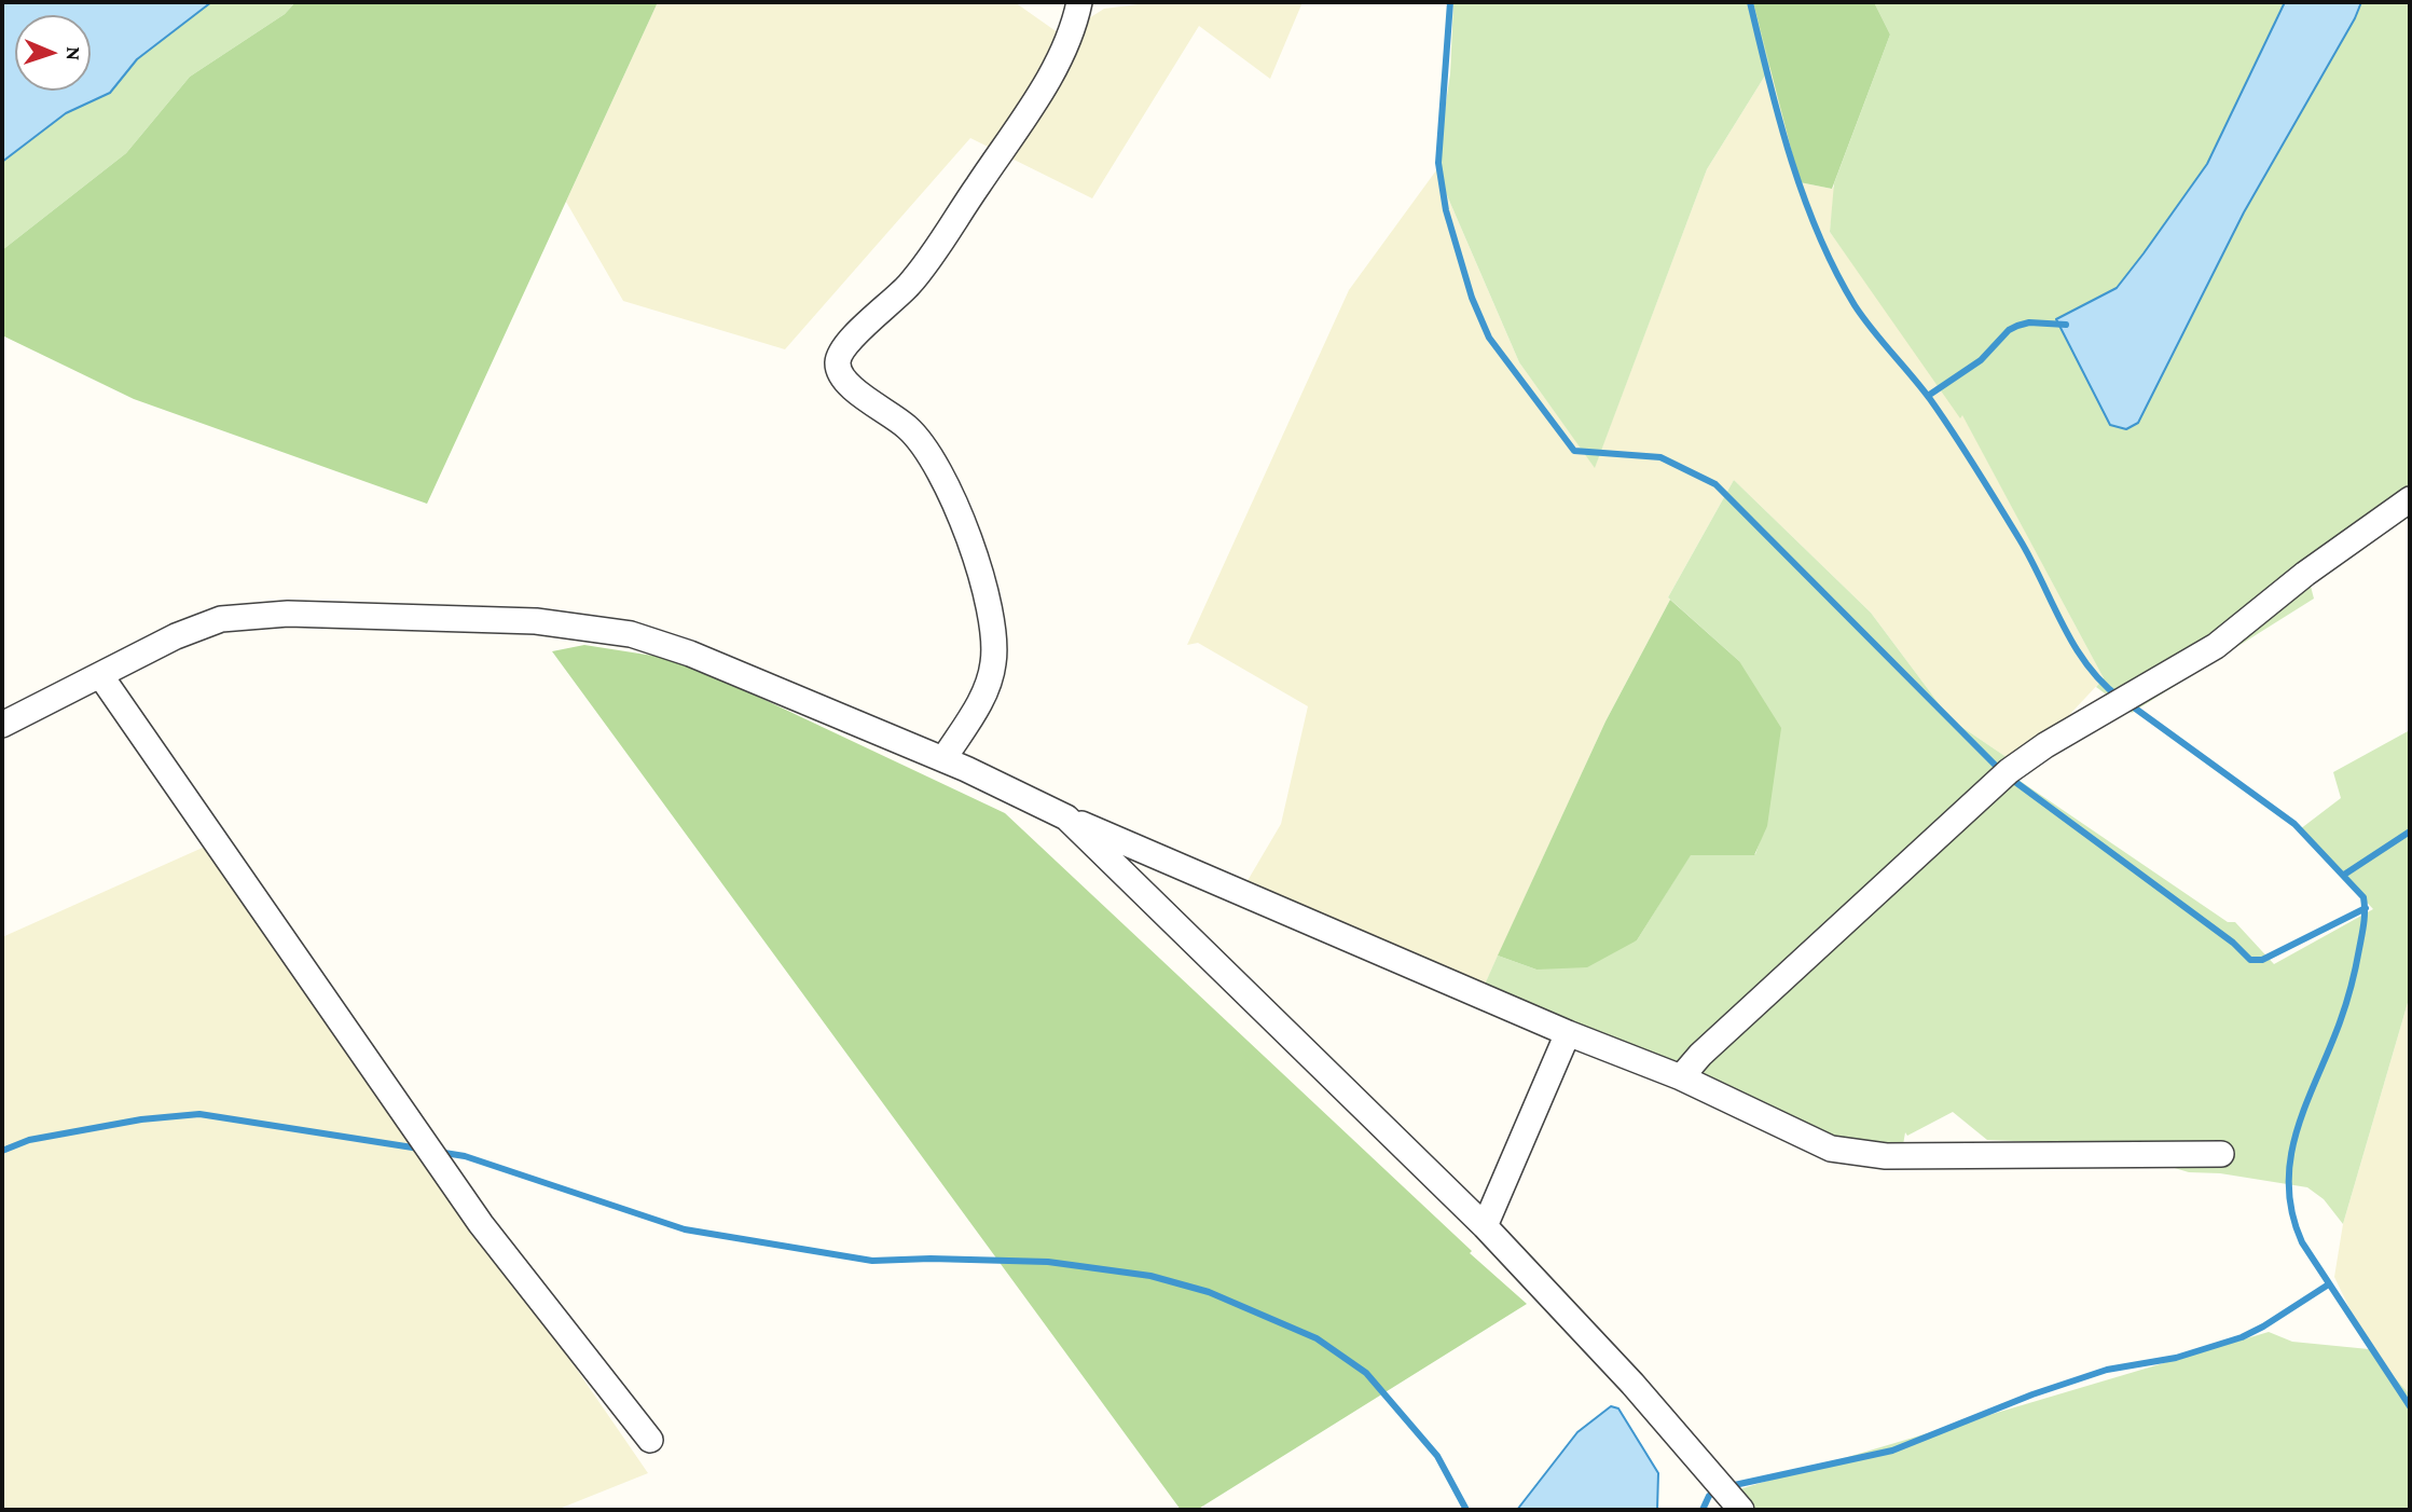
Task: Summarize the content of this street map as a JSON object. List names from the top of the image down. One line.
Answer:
{"north":"right"}
